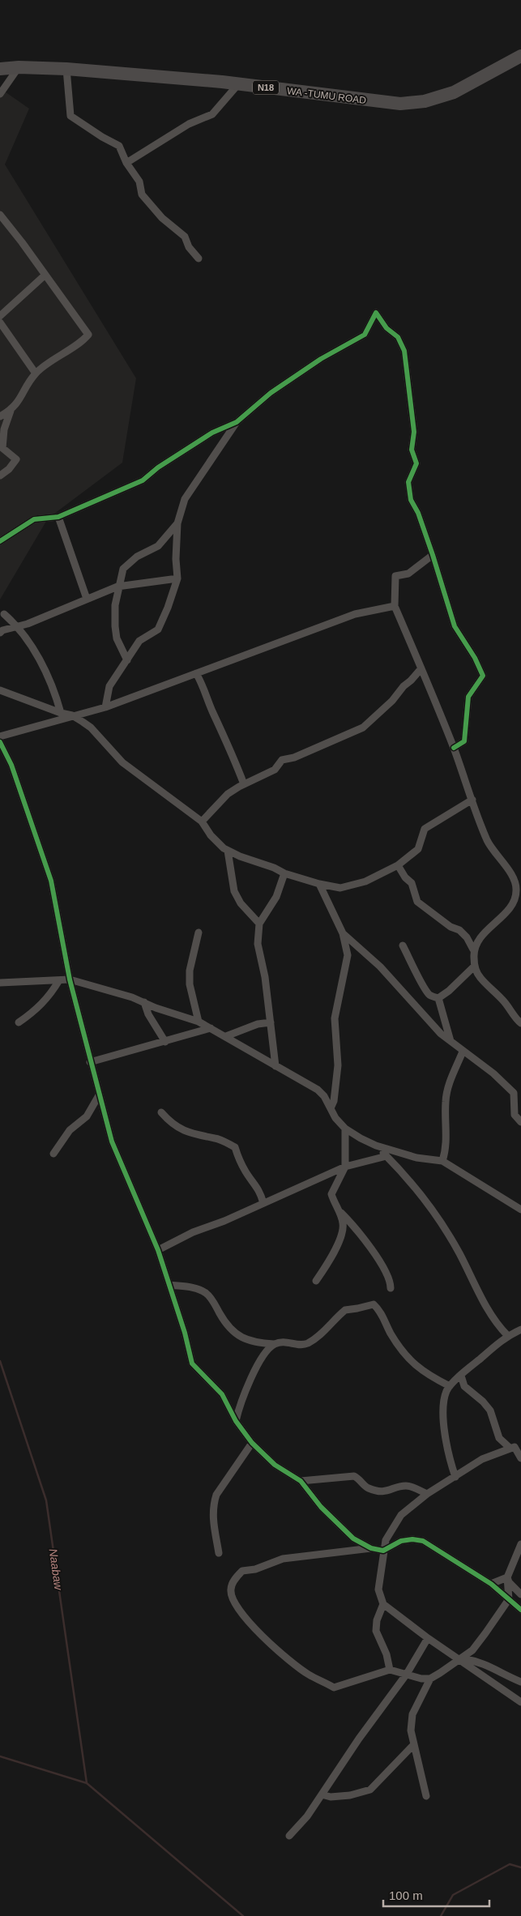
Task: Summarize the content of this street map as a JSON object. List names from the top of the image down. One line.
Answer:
{"streets":{"highway":["N18","WA -TUMU ROAD"]},"water":["Naabaw"],"scale_bar":"100 m"}
